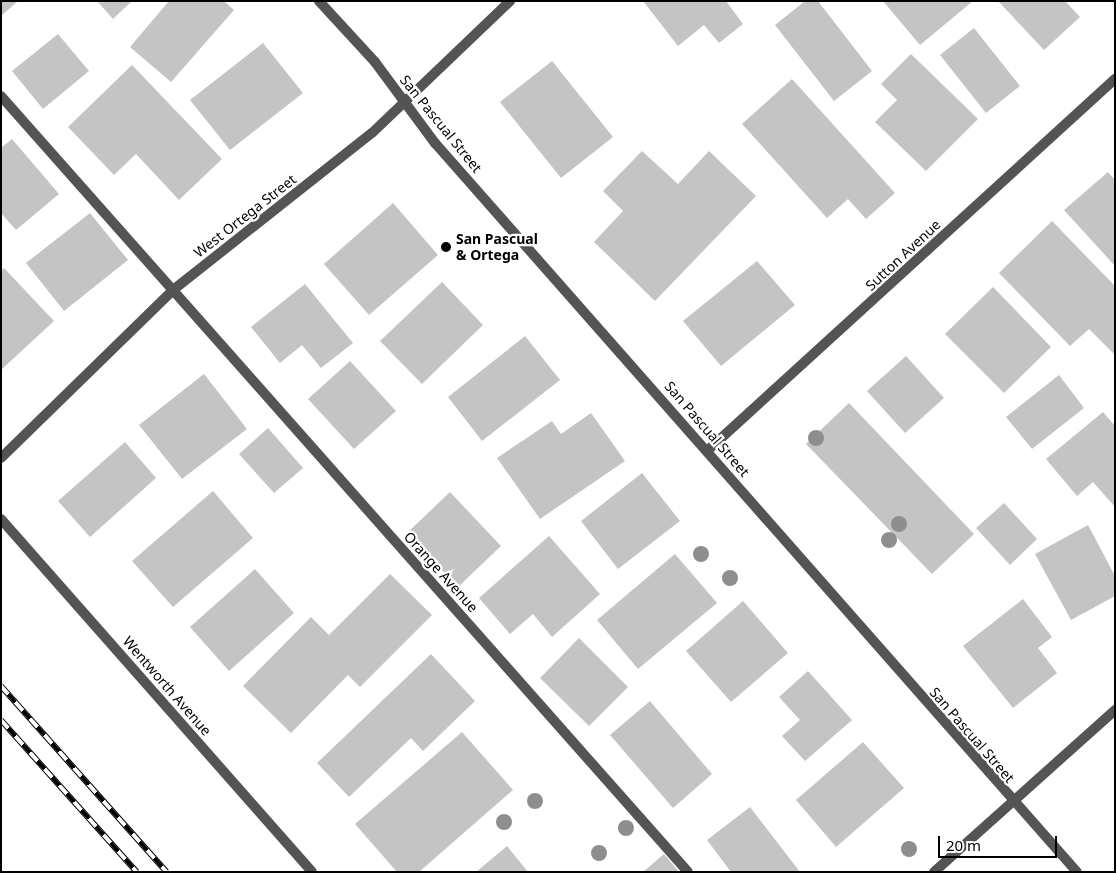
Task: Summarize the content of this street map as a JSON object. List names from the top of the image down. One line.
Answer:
{"streets":{"street":["San Pascual Street","West Ortega Street","Sutton Avenue","Orange Avenue","Wentworth Avenue"]},"crossings":[["San Pascual Street","West Ortega Street"],["San Pascual Street","Sutton Avenue"],["West Ortega Street","Orange Avenue"]],"places":["San Pascual & Ortega"],"scale_bar":"20 m"}
